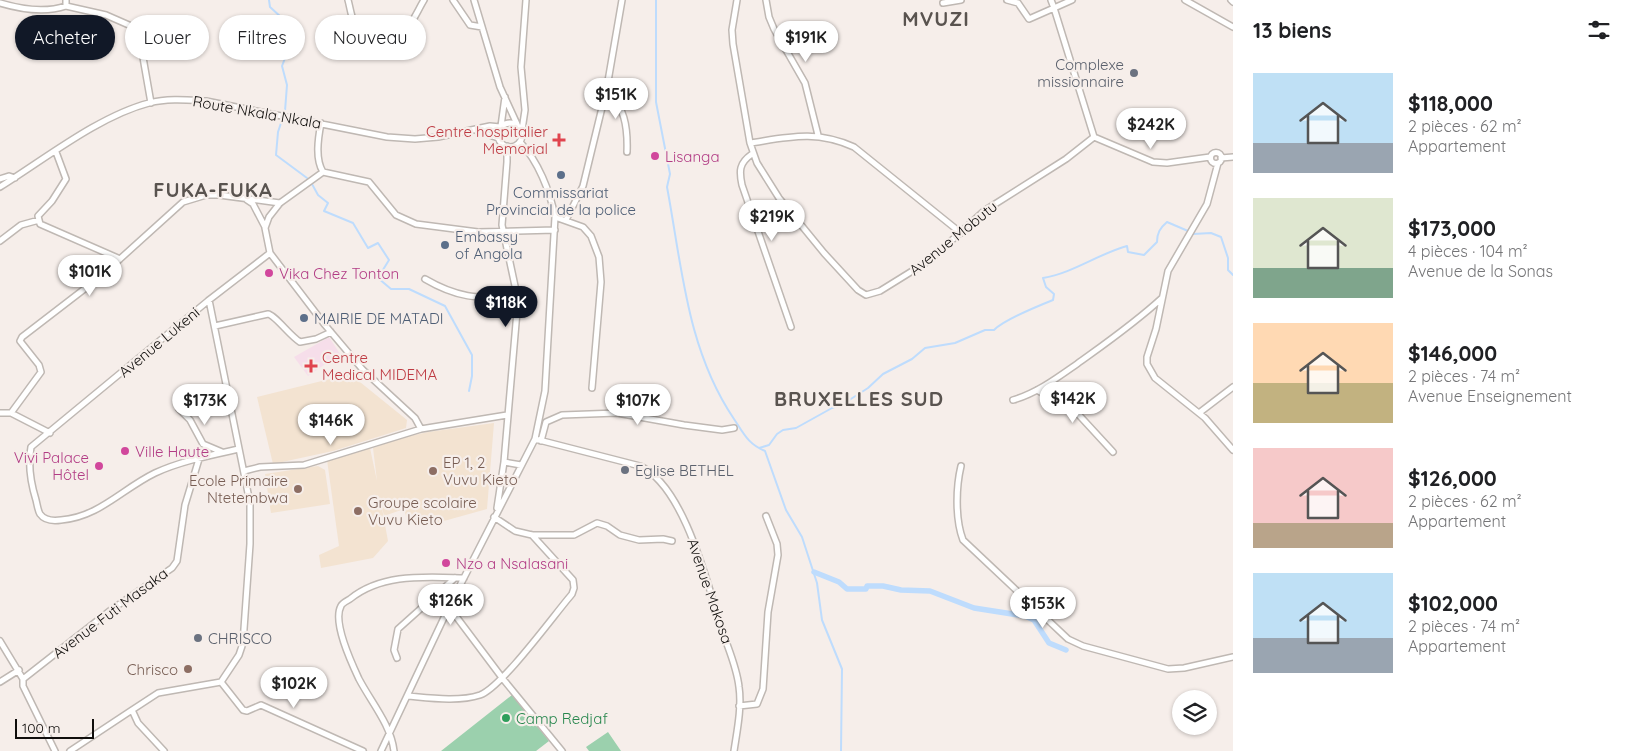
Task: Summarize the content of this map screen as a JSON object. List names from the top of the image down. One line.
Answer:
{"streets":{"street":["Route Nkala Nkala","Avenue Mobutu","Avenue Lukeni","Avenue Makosa","Avenue Futi Masaka"]},"crossings":[["Avenue Lukeni","Avenue Futi Masaka"]],"districts":["MVUZI","FUKA-FUKA","BRUXELLES SUD"],"places":{"other":["Complexe missionnaire","Lisanga","Commissariat Provincial de la police","Embassy of Angola","Vika Chez Tonton","MAIRIE DE MATADI","Ville Haute","Vivi Palace Hôtel","Eglise BETHEL","EP 1, 2 Vuvu Kieto","Ecole Primaire Ntetembwa","Groupe scolaire Vuvu Kieto","Nzo a Nsalasani","CHRISCO","Chrisco","Camp Redjaf"],"health":["Centre hospitalier Memorial","Centre Medical MIDEMA"]},"scale_bar":"100 m","page":{"heading":"13 biens","chip":["Acheter","Louer","Filtres","Nouveau"],"price":["$191K","$151K","$242K","$219K","$101K","$118K","$142K","$173K","$107K","$146K","$126K","$153K","$102K"],"list":[{"name":"$118,000","note":"2 pièces · 62 m² · Appartement"},{"name":"$173,000","note":"4 pièces · 104 m² · Avenue de la Sonas"},{"name":"$146,000","note":"2 pièces · 74 m² · Avenue Enseignement"},{"name":"$126,000","note":"2 pièces · 62 m² · Appartement"},{"name":"$102,000","note":"2 pièces · 74 m² · Appartement"}],"scale":"100 m"}}
